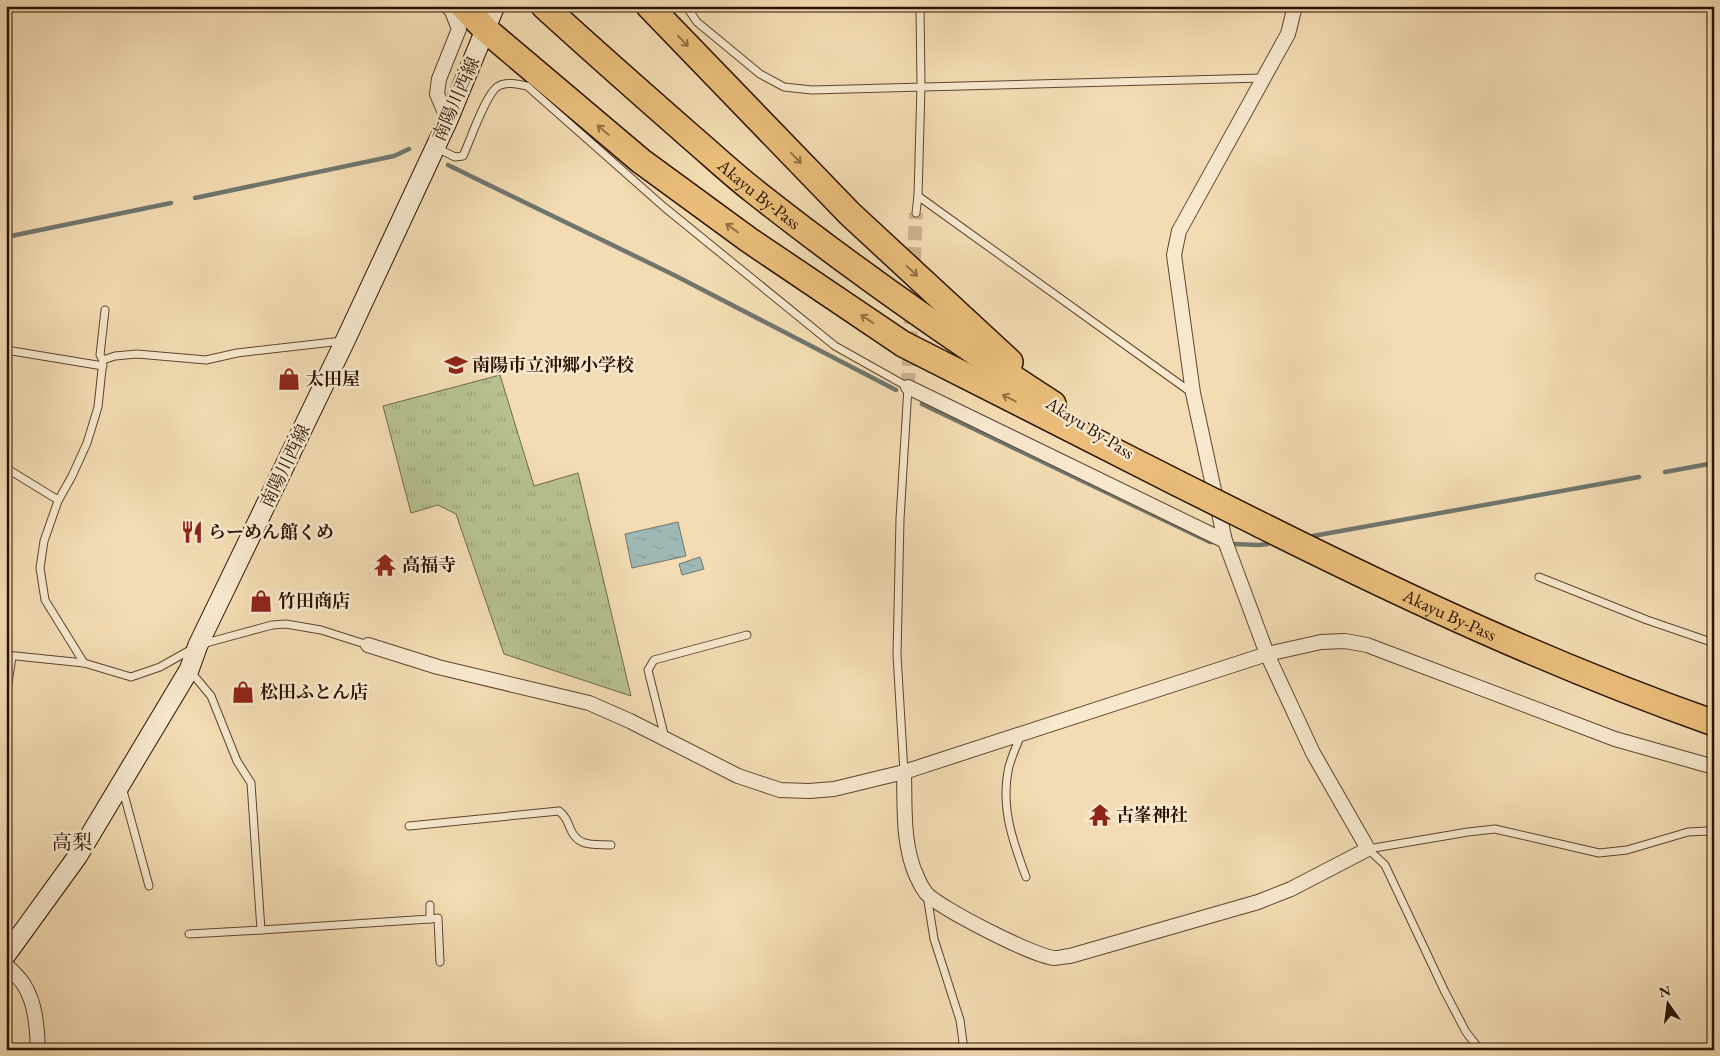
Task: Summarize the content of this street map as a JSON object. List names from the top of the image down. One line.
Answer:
{"streets":{"highway":["Akayu By-Pass"],"main road":["南陽川西線"]},"districts":["高梨"],"places":{"school or university":["南陽市立沖郷小学校"],"shop":["太田屋","竹田商店","松田ふとん店"],"restaurant":["らーめん館くめ"],"temple":["高福寺","古峯神社"]},"north":"top"}
